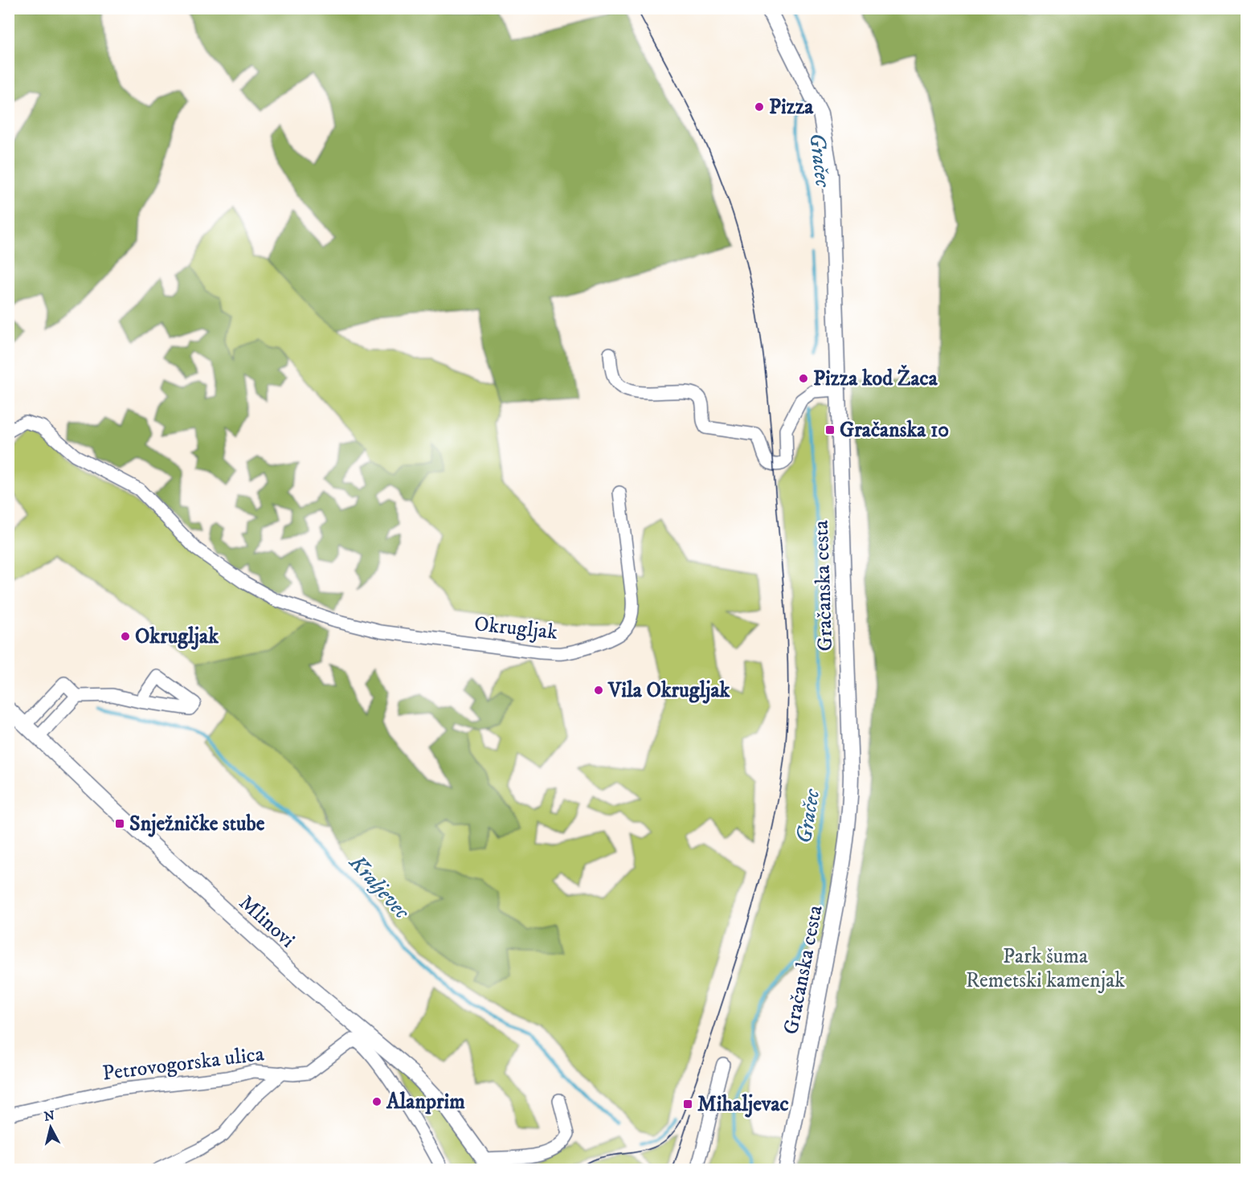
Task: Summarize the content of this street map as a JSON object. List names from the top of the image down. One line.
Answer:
{"streets":{"main road":["Gračanska cesta","Mlinovi"],"street":["Okrugljak","Petrovogorska ulica"]},"water":["Gračec","Kraljevec"],"parks":["Park šuma Remetski kamenjak"],"places":{"other":["Pizza","Pizza kod Žaca","Okrugljak","Vila Okrugljak","Alanprim"],"transit":["Gračanska 10","Snježničke stube","Mihaljevac"]},"north":"top"}
